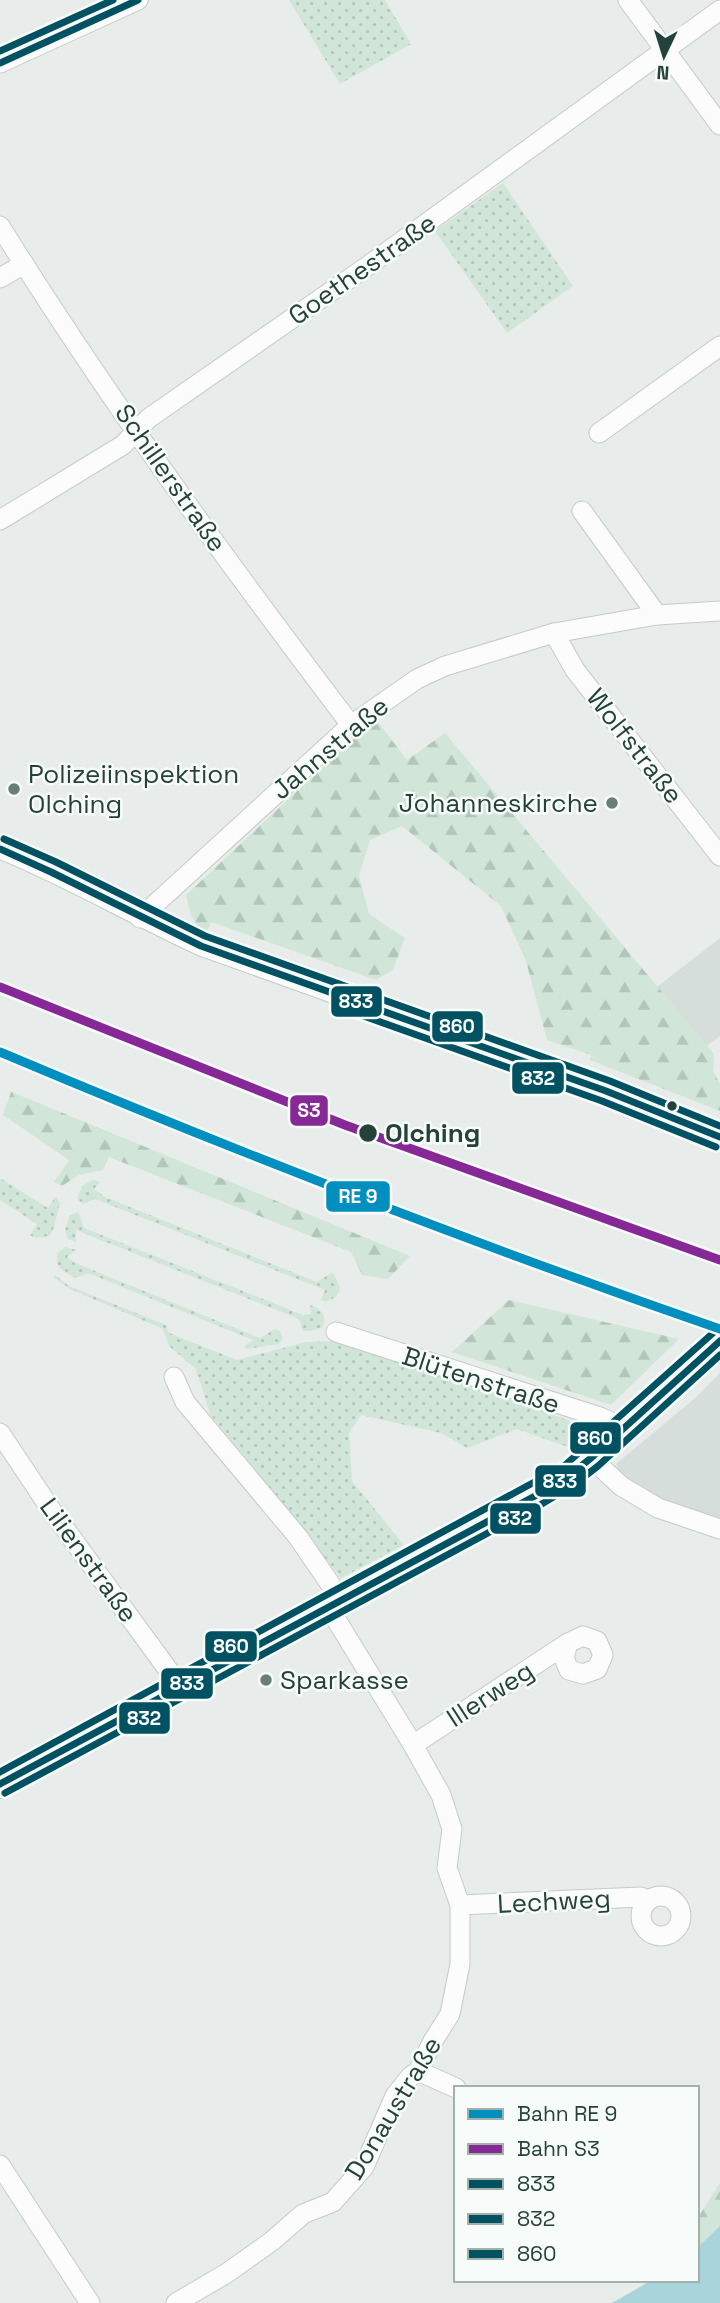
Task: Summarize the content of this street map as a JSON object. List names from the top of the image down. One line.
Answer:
{"streets":{"street":["Goethestraße","Schillerstraße","Wolfstraße","Jahnstraße","Blütenstraße","Lilienstraße","Illerweg","Lechweg","Donaustraße"]},"crossings":[["Goethestraße","Schillerstraße"],["Schillerstraße","Jahnstraße"],["Wolfstraße","Jahnstraße"],["Illerweg","Donaustraße"],["Lechweg","Donaustraße"]],"places":["Polizeiinspektion Olching","Johanneskirche","Olching","Sparkasse"],"lines":["transit line 833","transit line 860","rail line S3","transit line 832"],"legend":["Bahn RE 9","Bahn S3","833","832","860"],"north":"bottom"}
